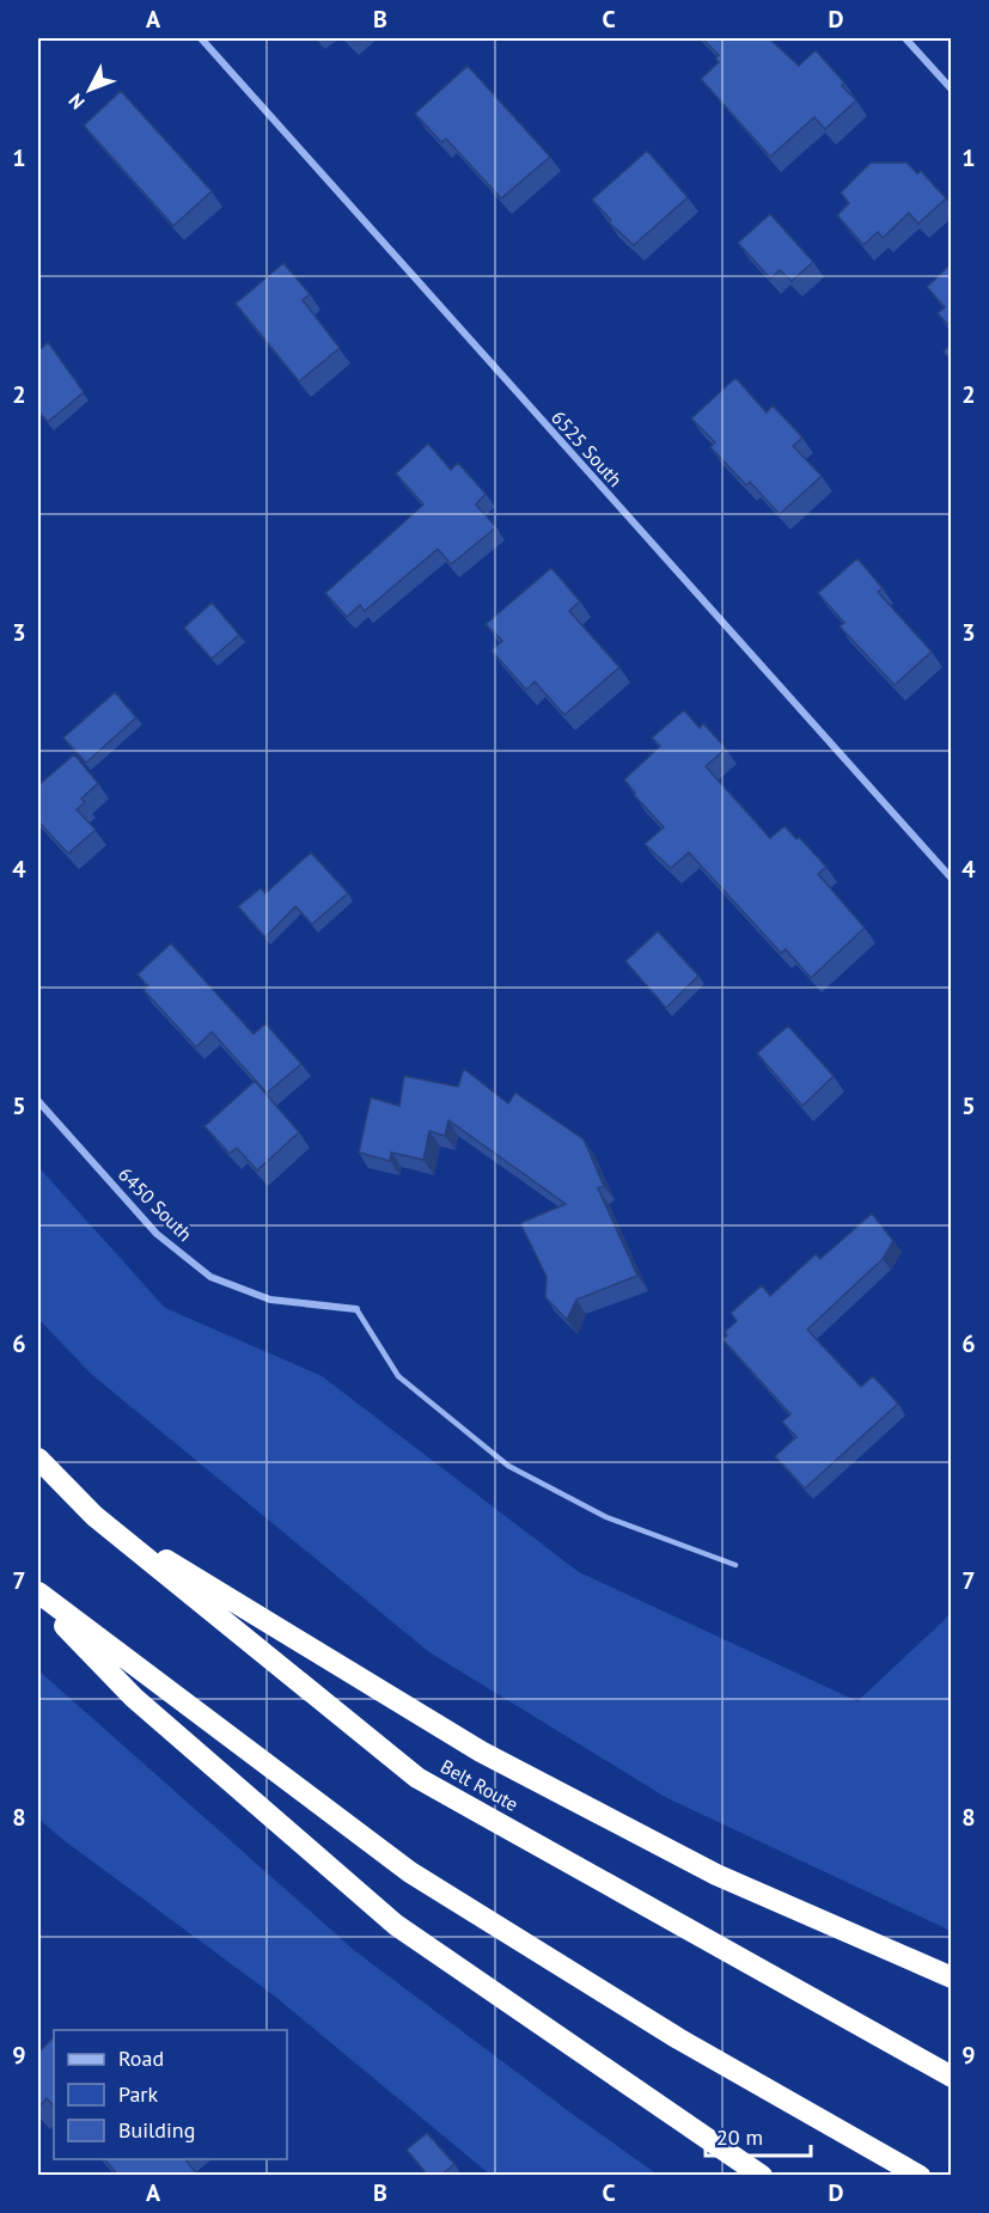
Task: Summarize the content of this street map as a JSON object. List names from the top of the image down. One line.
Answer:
{"streets":{"highway":["Belt Route"],"street":["6525 South","6450 South"]},"legend":["Road","Park","Building"],"scale_bar":"20 m","north":"bottom left","grid":{"columns":["A","B","C","D"],"rows":["1","2","3","4","5","6","7","8","9"]}}
